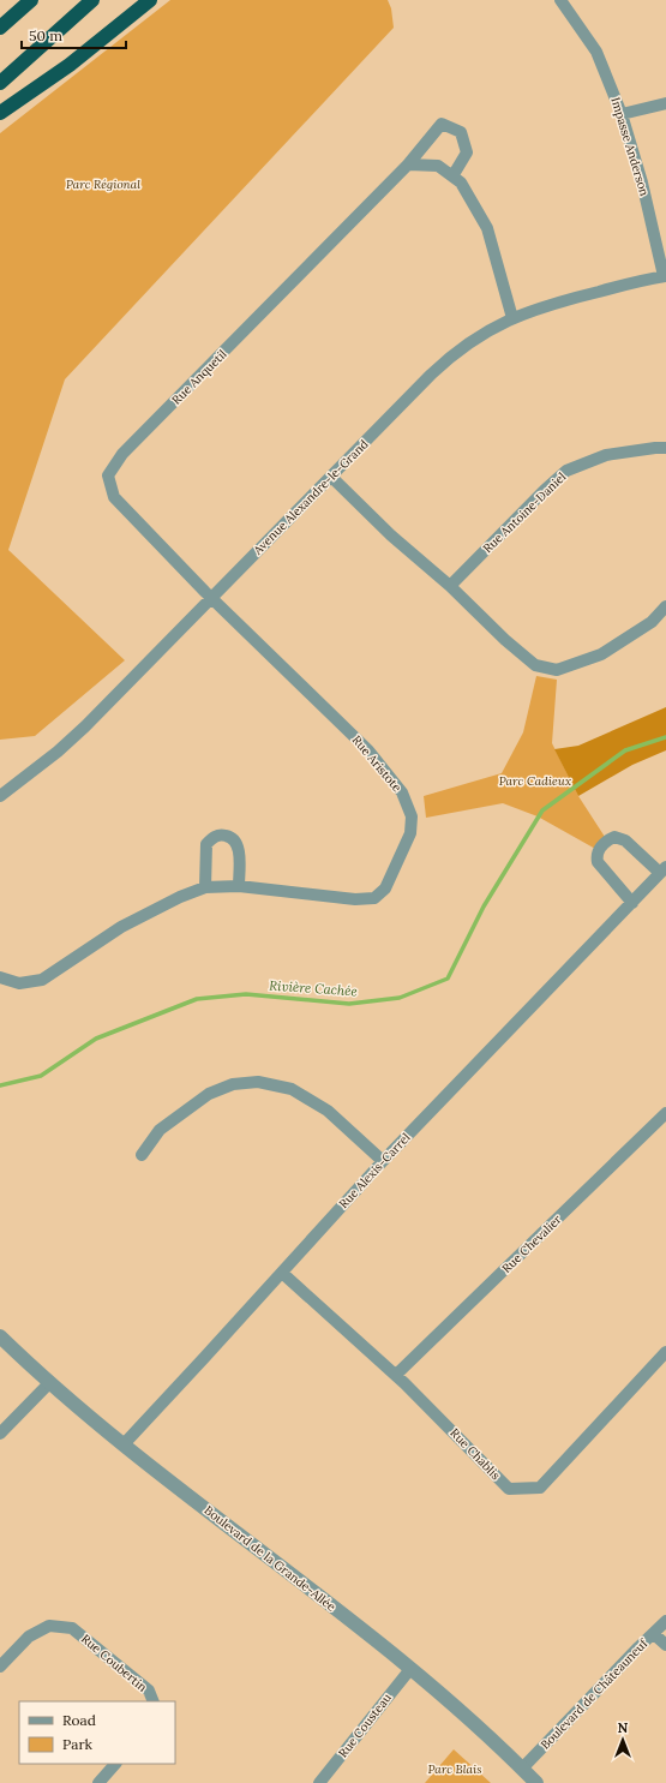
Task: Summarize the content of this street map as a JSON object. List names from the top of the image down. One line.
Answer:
{"streets":{"street":["Impasse Anderson","Rue Anquetil","Avenue Alexandre-le-Grand","Rue Antoine-Daniel","Rue Aristote","Rue Alexis-Carrel","Rue Chevalier","Rue Chablis","Boulevard de la Grande-Allée","Rue Coubertin","Boulevard de Châteauneuf","Rue Cousteau"]},"crossings":[["Impasse Anderson","Avenue Alexandre-le-Grand"],["Rue Anquetil","Avenue Alexandre-le-Grand"],["Rue Anquetil","Rue Aristote"],["Avenue Alexandre-le-Grand","Rue Aristote"],["Rue Alexis-Carrel","Rue Chablis"],["Rue Alexis-Carrel","Boulevard de la Grande-Allée"],["Rue Chevalier","Rue Chablis"],["Boulevard de la Grande-Allée","Boulevard de Châteauneuf"],["Boulevard de la Grande-Allée","Rue Cousteau"]],"water":["Rivière Cachée"],"parks":["Parc Régional","Parc Cadieux","Parc Blais"],"legend":["Road","Park"],"scale_bar":"50 m","north":"top"}
